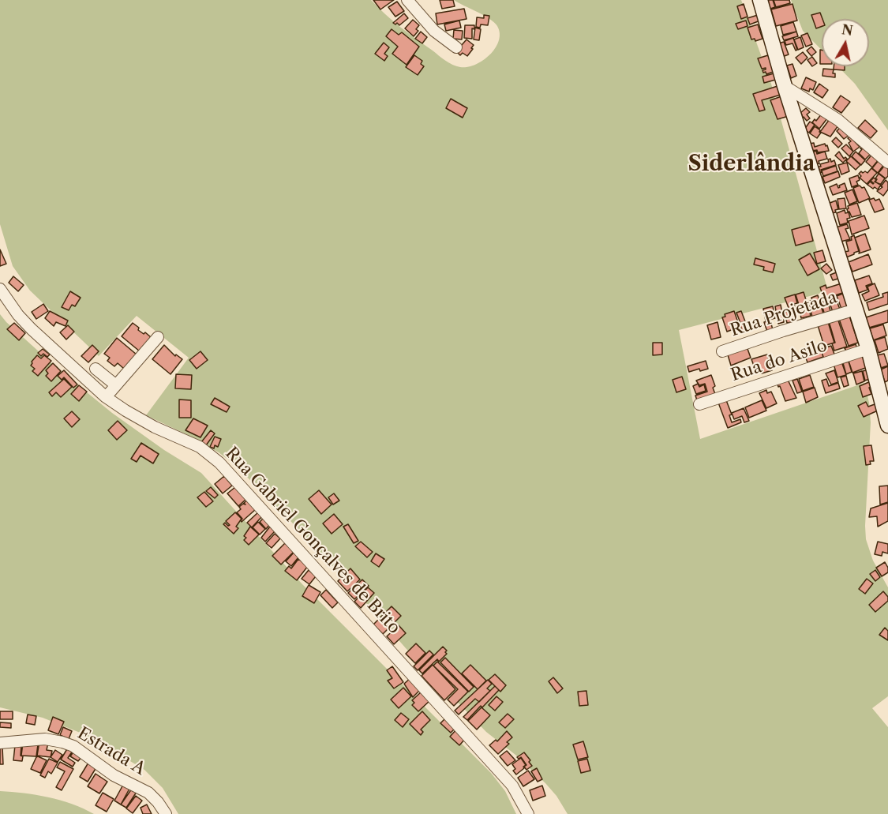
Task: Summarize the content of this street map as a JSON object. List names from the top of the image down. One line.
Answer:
{"streets":{"street":["Rua Projetada","Rua do Asilo","Rua Gabriel Gonçalves de Brito","Estrada A"]},"districts":["Siderlândia"],"north":"top"}
